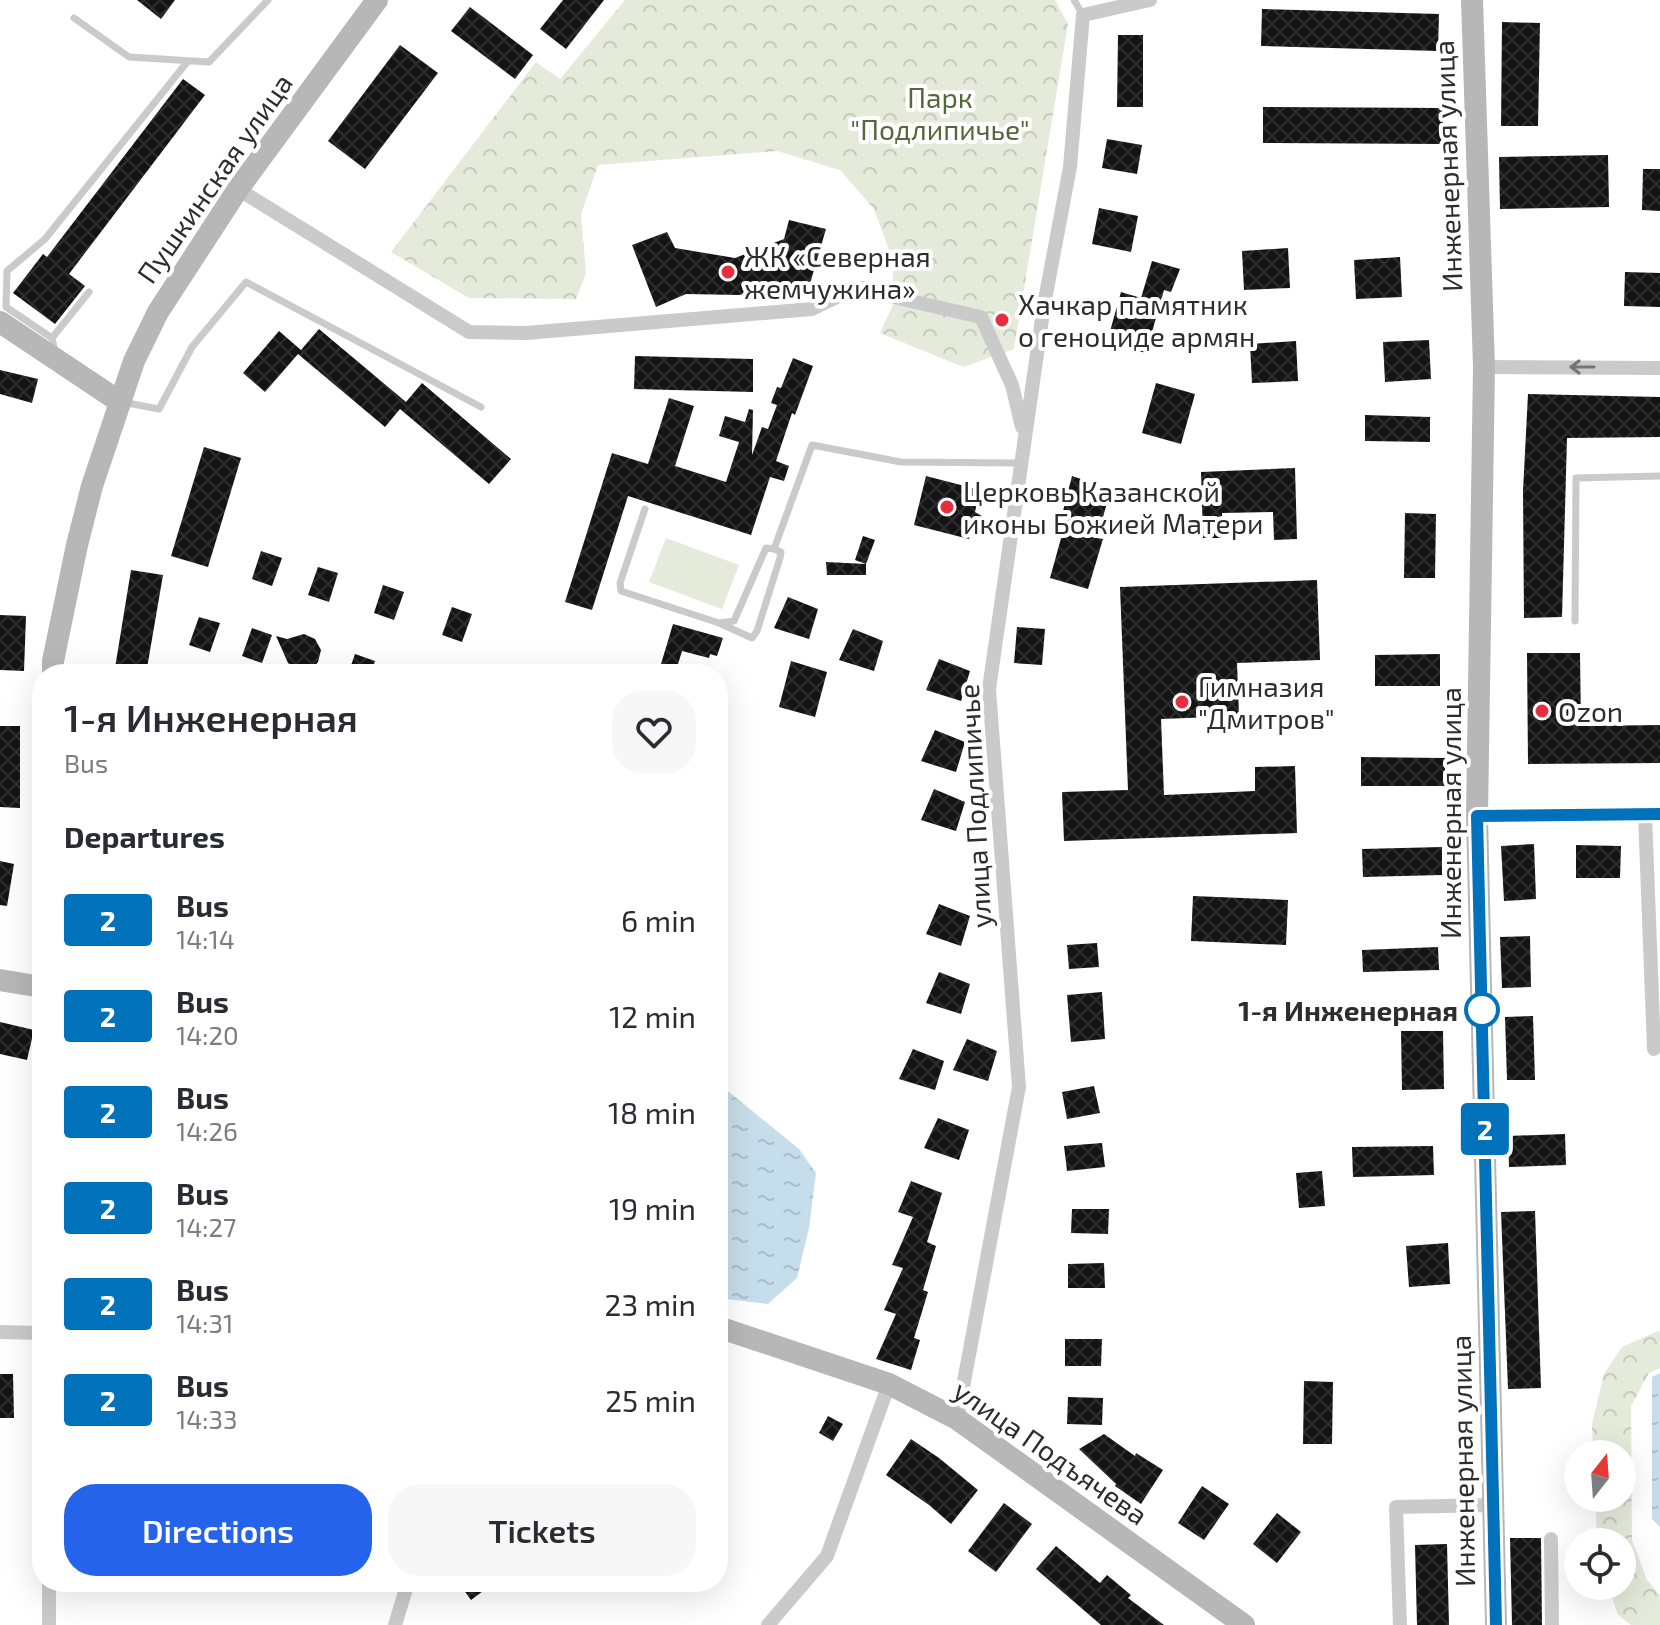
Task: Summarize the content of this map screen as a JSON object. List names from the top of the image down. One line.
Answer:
{"streets":{"street":["Инженерная улица","Пушкинская улица","улица Подлипичье","улица Подъячева"]},"crossings":[["улица Подлипичье","улица Подъячева"]],"parks":["Парк \"Подлипичье\""],"places":["ЖК «Северная жемчужина»","Хачкар памятник о геноциде армян","Церковь Казанской иконы Божией Матери","Гимназия \"Дмитров\"","Ozon","1-я Инженерная"],"lines":["bus line 2"],"north":"top","page":{"on_map":"2","heading":[["1-я Инженерная","Bus"],"Departures"],"list":[{"mark":"2","name":"Bus","note":"14:14","value":"6 min"},{"mark":"2","name":"Bus","note":"14:20","value":"12 min"},{"mark":"2","name":"Bus","note":"14:26","value":"18 min"},{"mark":"2","name":"Bus","note":"14:27","value":"19 min"},{"mark":"2","name":"Bus","note":"14:31","value":"23 min"},{"mark":"2","name":"Bus","note":"14:33","value":"25 min"}],"buttons":["Directions","Tickets"]}}
